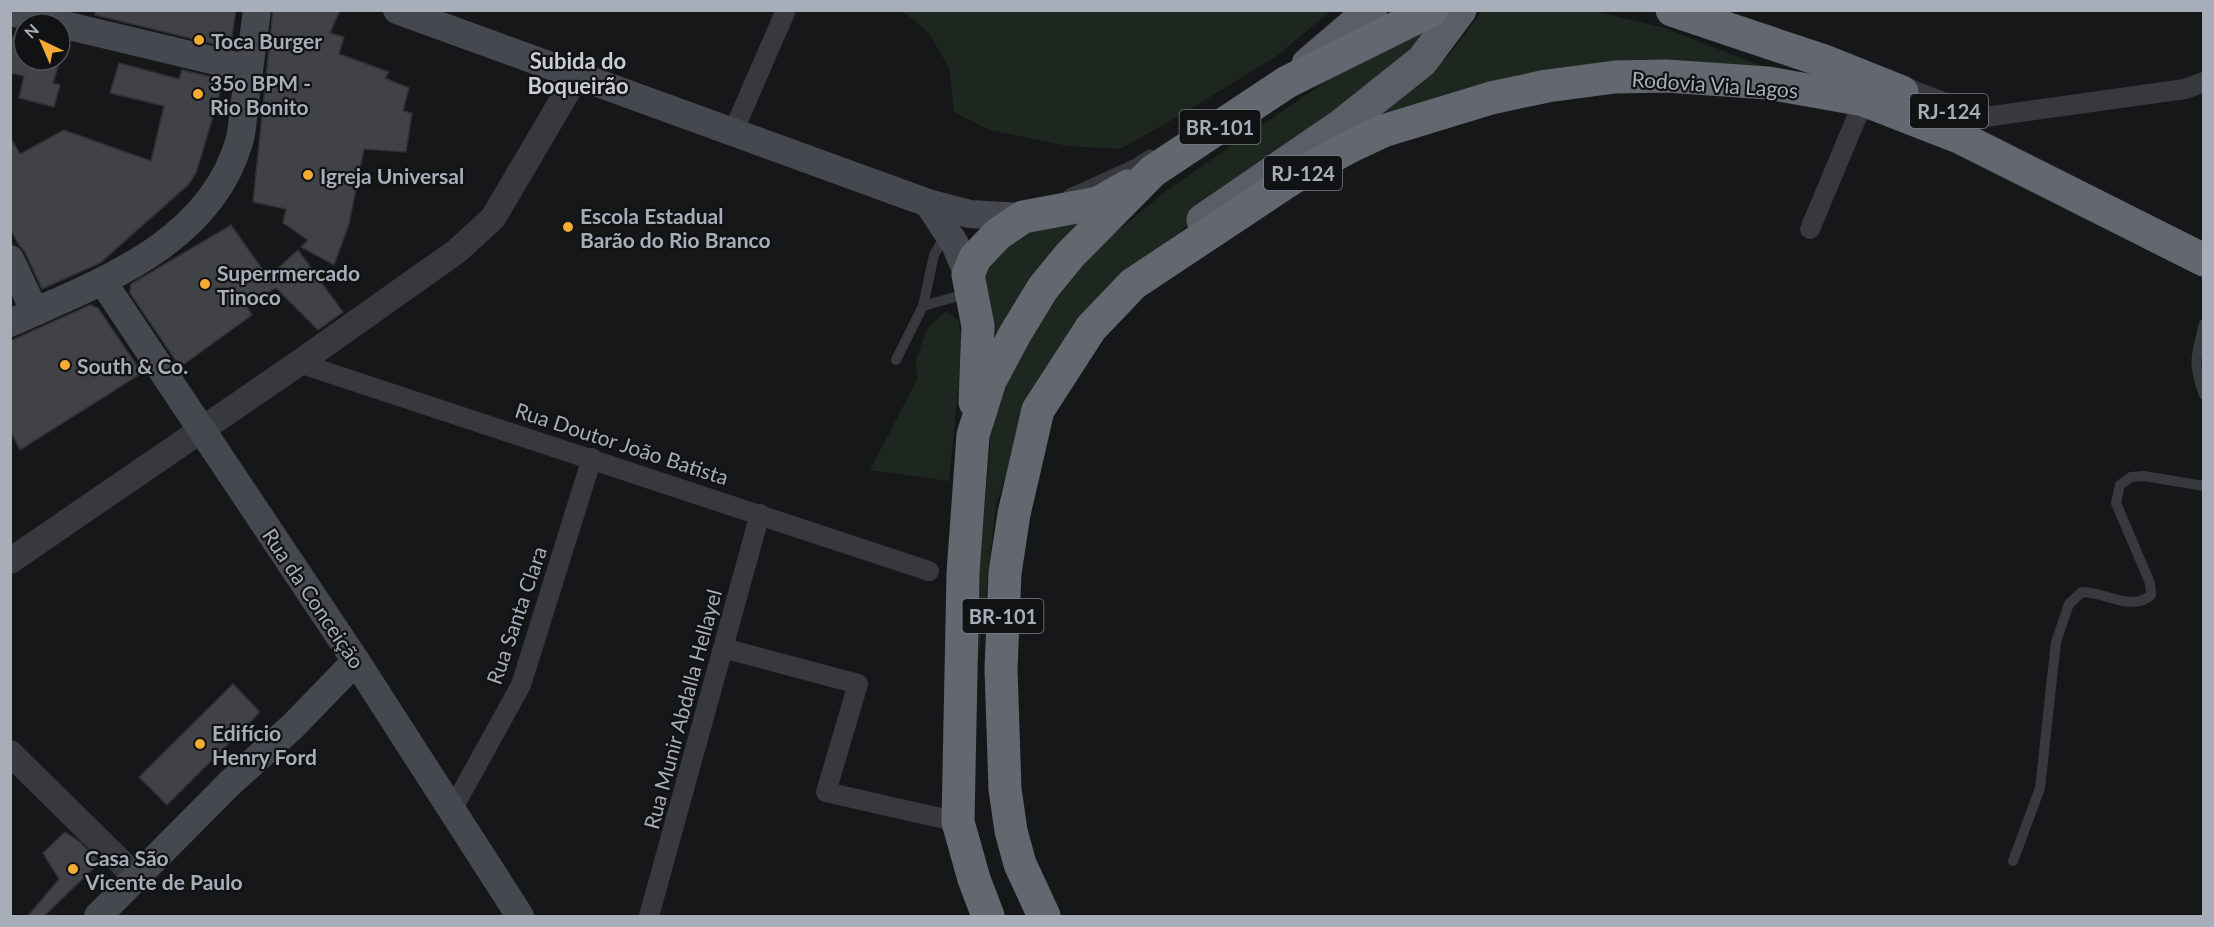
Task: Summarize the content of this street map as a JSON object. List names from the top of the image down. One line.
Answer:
{"streets":{"highway":["Rodovia Via Lagos","RJ-124","BR-101"],"main road":["Rua da Conceição"],"street":["Rua Doutor João Batista","Rua Santa Clara","Rua Munir Abdalla Hellayel"]},"crossings":[["Rodovia Via Lagos","BR-101"],["Rua Doutor João Batista","Rua Santa Clara"],["Rua Doutor João Batista","Rua Munir Abdalla Hellayel"],["Rua da Conceição","Rua Santa Clara"]],"districts":["Subida do Boqueirão"],"places":["Toca Burger","35o BPM - Rio Bonito","Igreja Universal","Escola Estadual Barão do Rio Branco","Superrmercado Tinoco","South & Co.","Edifício Henry Ford","Casa São Vicente de Paulo"],"north":"top left"}
